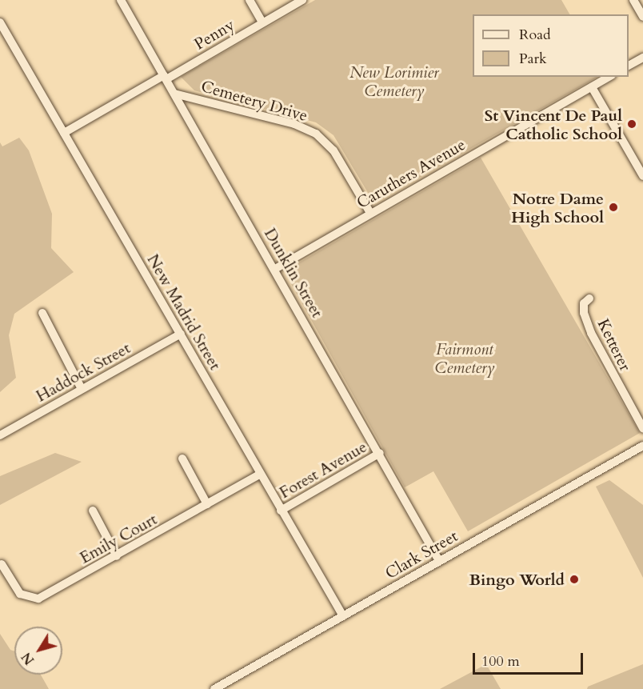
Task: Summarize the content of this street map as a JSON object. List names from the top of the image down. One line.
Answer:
{"streets":{"street":["Penny","Cemetery Drive","Caruthers Avenue","Dunklin Street","New Madrid Street","Ketterer","Haddock Street","Forest Avenue","Emily Court","Clark Street"]},"crossings":[["Penny","Dunklin Street"],["Penny","New Madrid Street"],["Cemetery Drive","Caruthers Avenue"],["Cemetery Drive","Dunklin Street"],["Caruthers Avenue","Dunklin Street"],["Dunklin Street","Forest Avenue"],["Dunklin Street","Clark Street"],["New Madrid Street","Haddock Street"],["New Madrid Street","Forest Avenue"],["New Madrid Street","Emily Court"],["New Madrid Street","Clark Street"]],"parks":["New Lorimier Cemetery","Fairmont Cemetery"],"places":["St Vincent De Paul Catholic School","Notre Dame High School","Bingo World"],"legend":["Road","Park"],"scale_bar":"100 m","north":"bottom left"}
